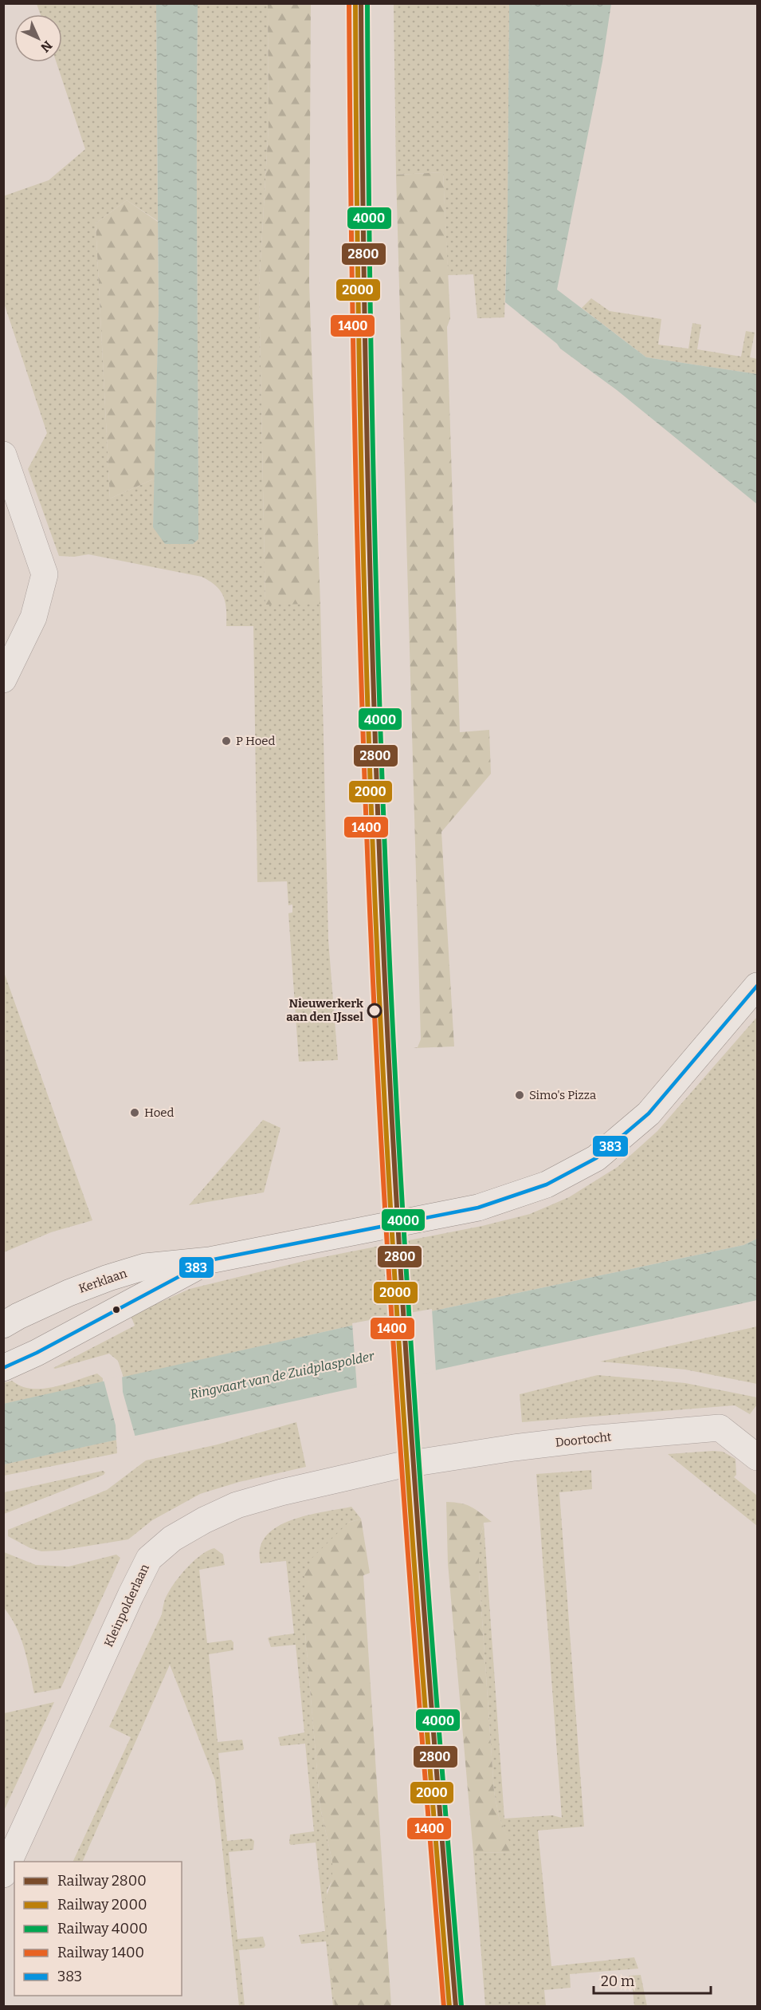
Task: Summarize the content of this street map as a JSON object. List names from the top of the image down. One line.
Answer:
{"streets":{"street":["Kerklaan","Doortocht","Kleinpolderlaan"]},"crossings":[["Doortocht","Kleinpolderlaan"]],"water":["Ringvaart van de Zuidplaspolder"],"places":["P Hoed","Nieuwerkerk aan den IJssel","Simo's Pizza","Hoed"],"lines":["rail line 2800","rail line 2000","rail line 4000","rail line 1400","transit line 383"],"legend":["Railway 2800","Railway 2000","Railway 4000","Railway 1400","383"],"scale_bar":"20 m","north":"bottom right"}
